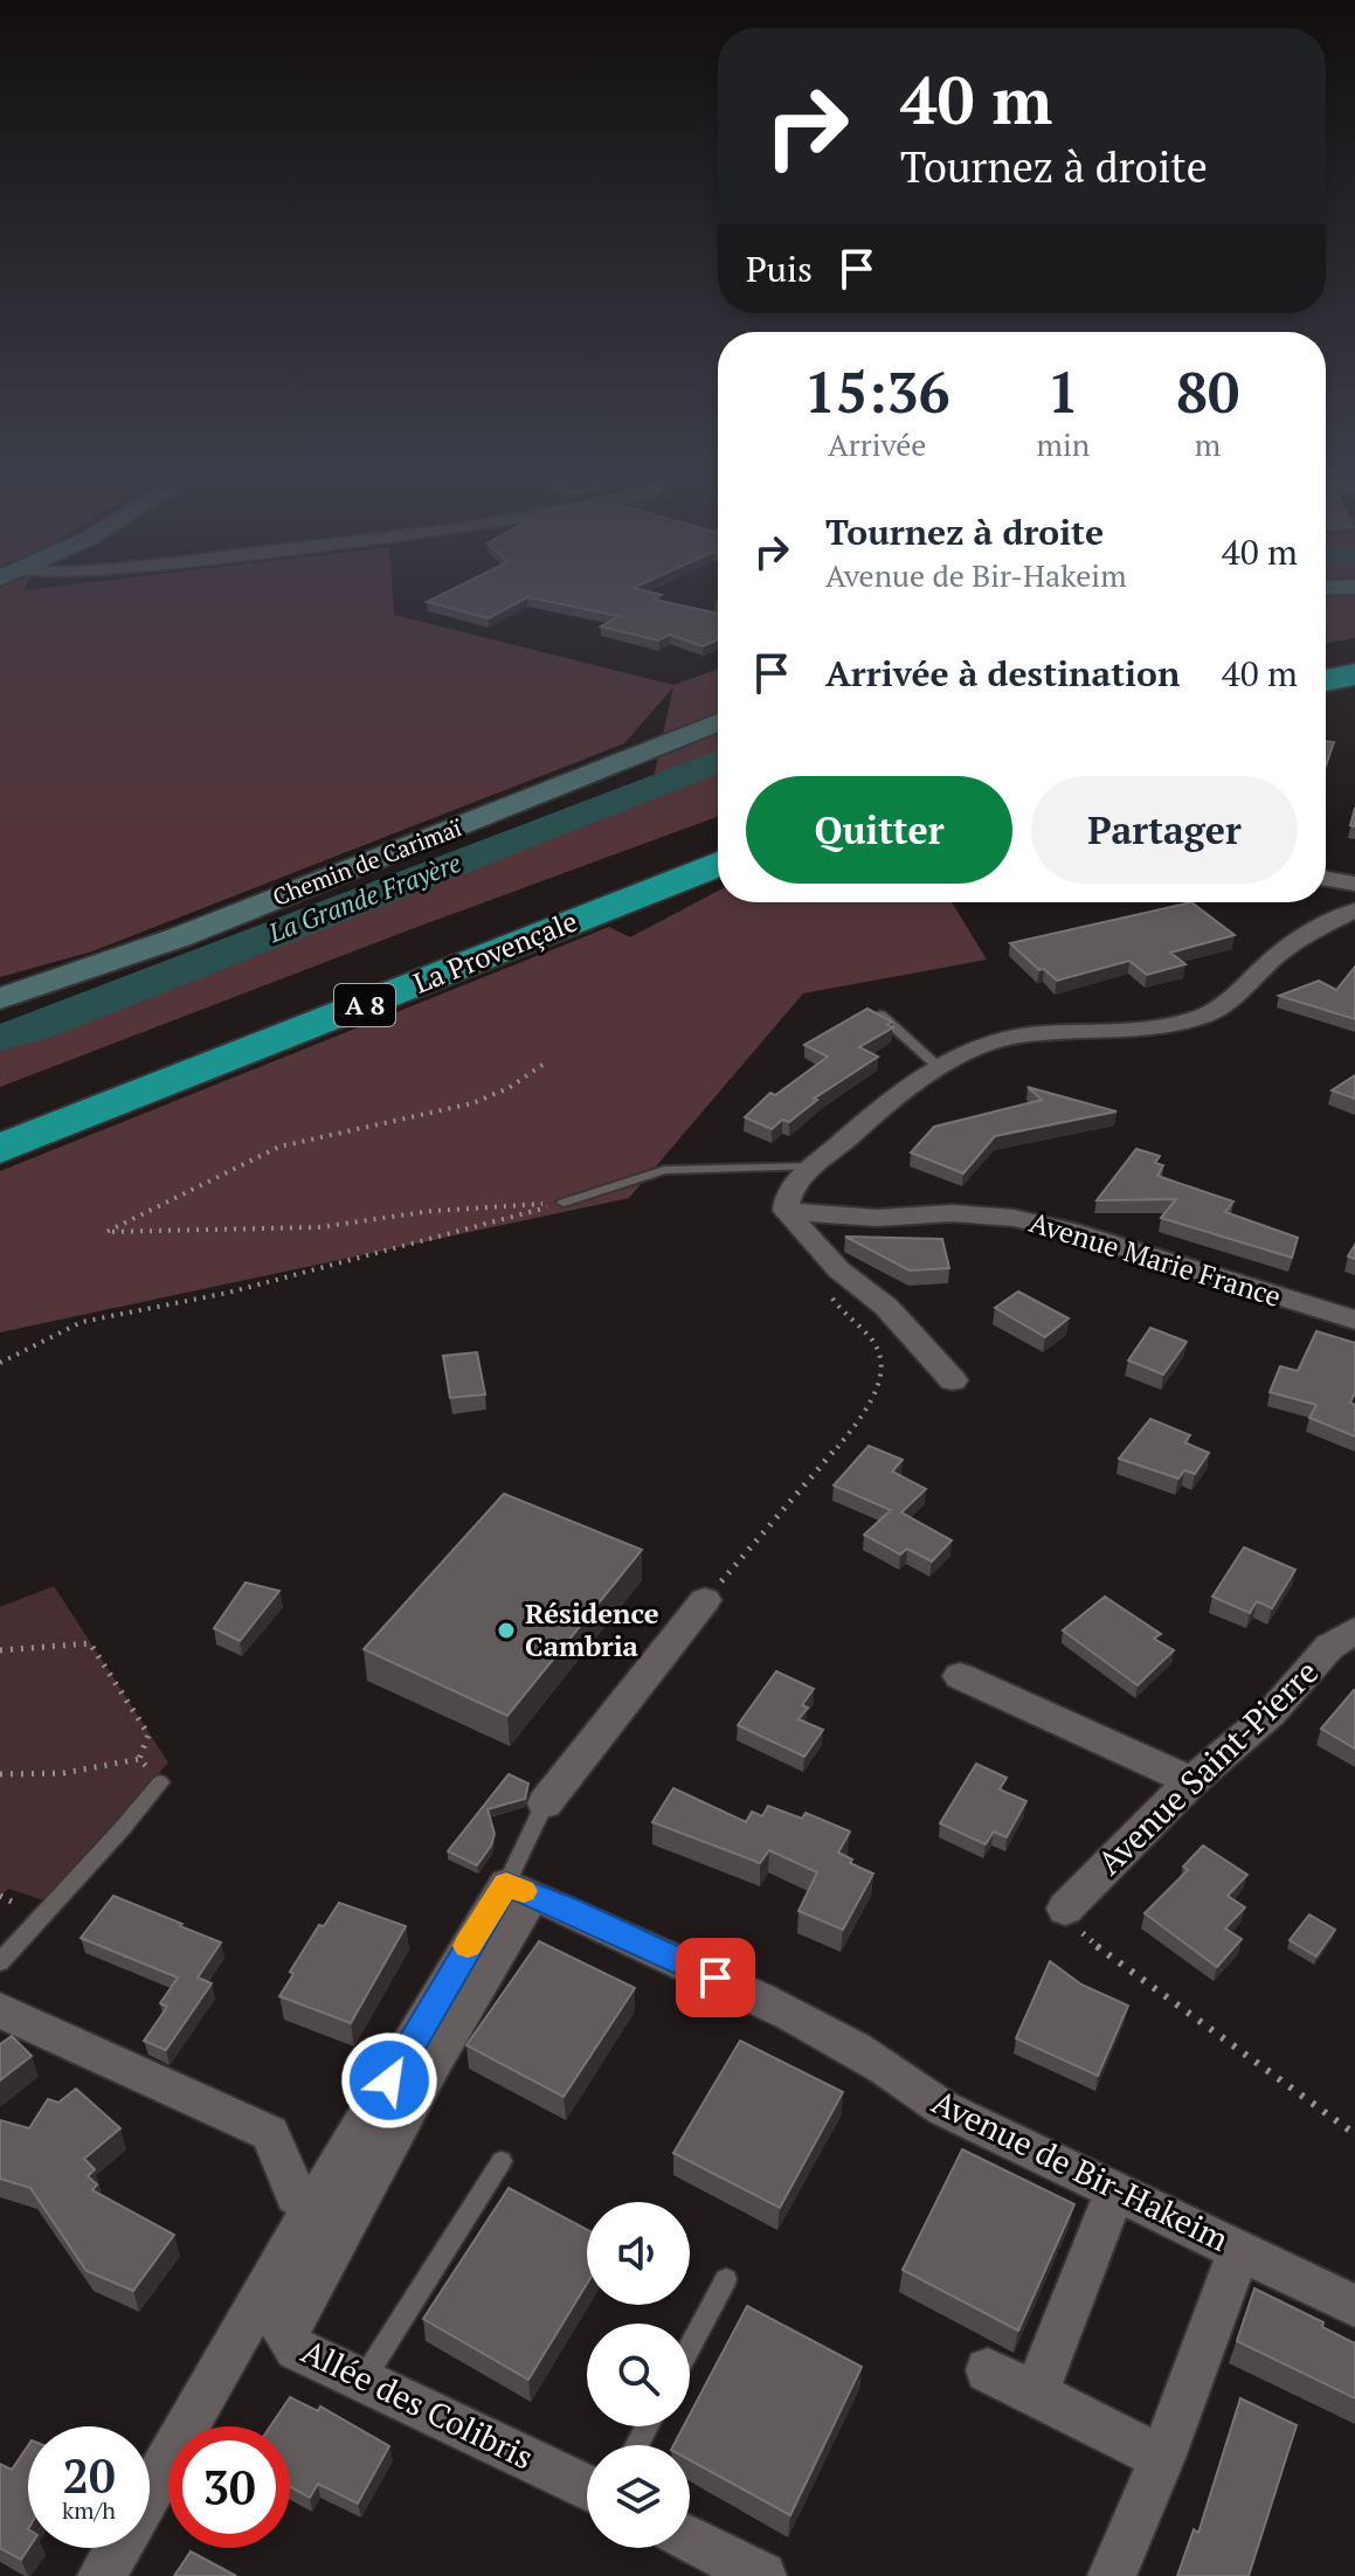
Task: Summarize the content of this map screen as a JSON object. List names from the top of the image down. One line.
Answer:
{"streets":{"highway":["La Provençale","A 8"],"street":["Chemin de Carimaï","Avenue Marie France","Avenue Saint-Pierre","Avenue de Bir-Hakeim","Allée des Colibris"]},"crossings":[["Avenue de Bir-Hakeim","Allée des Colibris"]],"water":["La Grande Frayère"],"places":["Résidence Cambria"],"page":{"turn":["40 m","Tournez à droite"],"then":"Puis","eta":["15:36","Arrivée","1","min","80","m"],"list":[{"name":"Tournez à droite","note":"Avenue de Bir-Hakeim","value":"40 m"},{"name":"Arrivée à destination","value":"40 m"}],"buttons":["Quitter","Partager"],"speed":"20 km/h","limit":"30"}}
